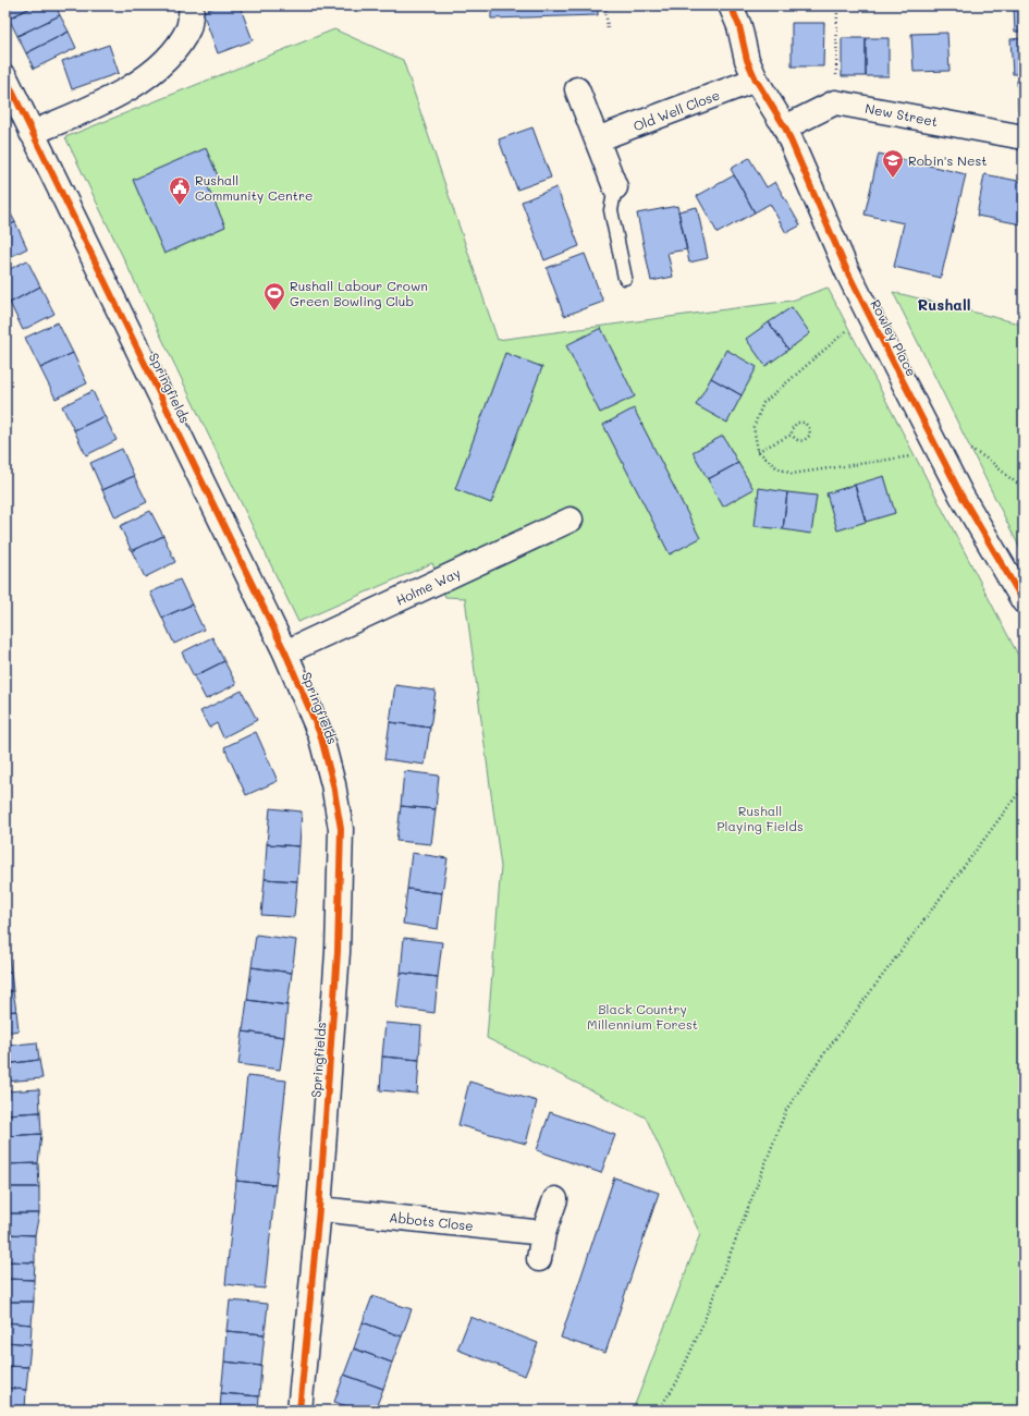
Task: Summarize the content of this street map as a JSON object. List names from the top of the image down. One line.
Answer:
{"streets":{"street":["Old Well Close","New Street","Rowley Place","Springfields","Holme Way","Abbots Close"]},"crossings":[["Old Well Close","Rowley Place"],["Springfields","Holme Way"],["Springfields","Abbots Close"]],"districts":["Rushall"],"parks":["Rushall Playing Fields","Black Country Millennium Forest"],"places":{"school or university":["Robin's Nest"],"public building":["Rushall Community Centre"],"sports":["Rushall Labour Crown Green Bowling Club"]}}
